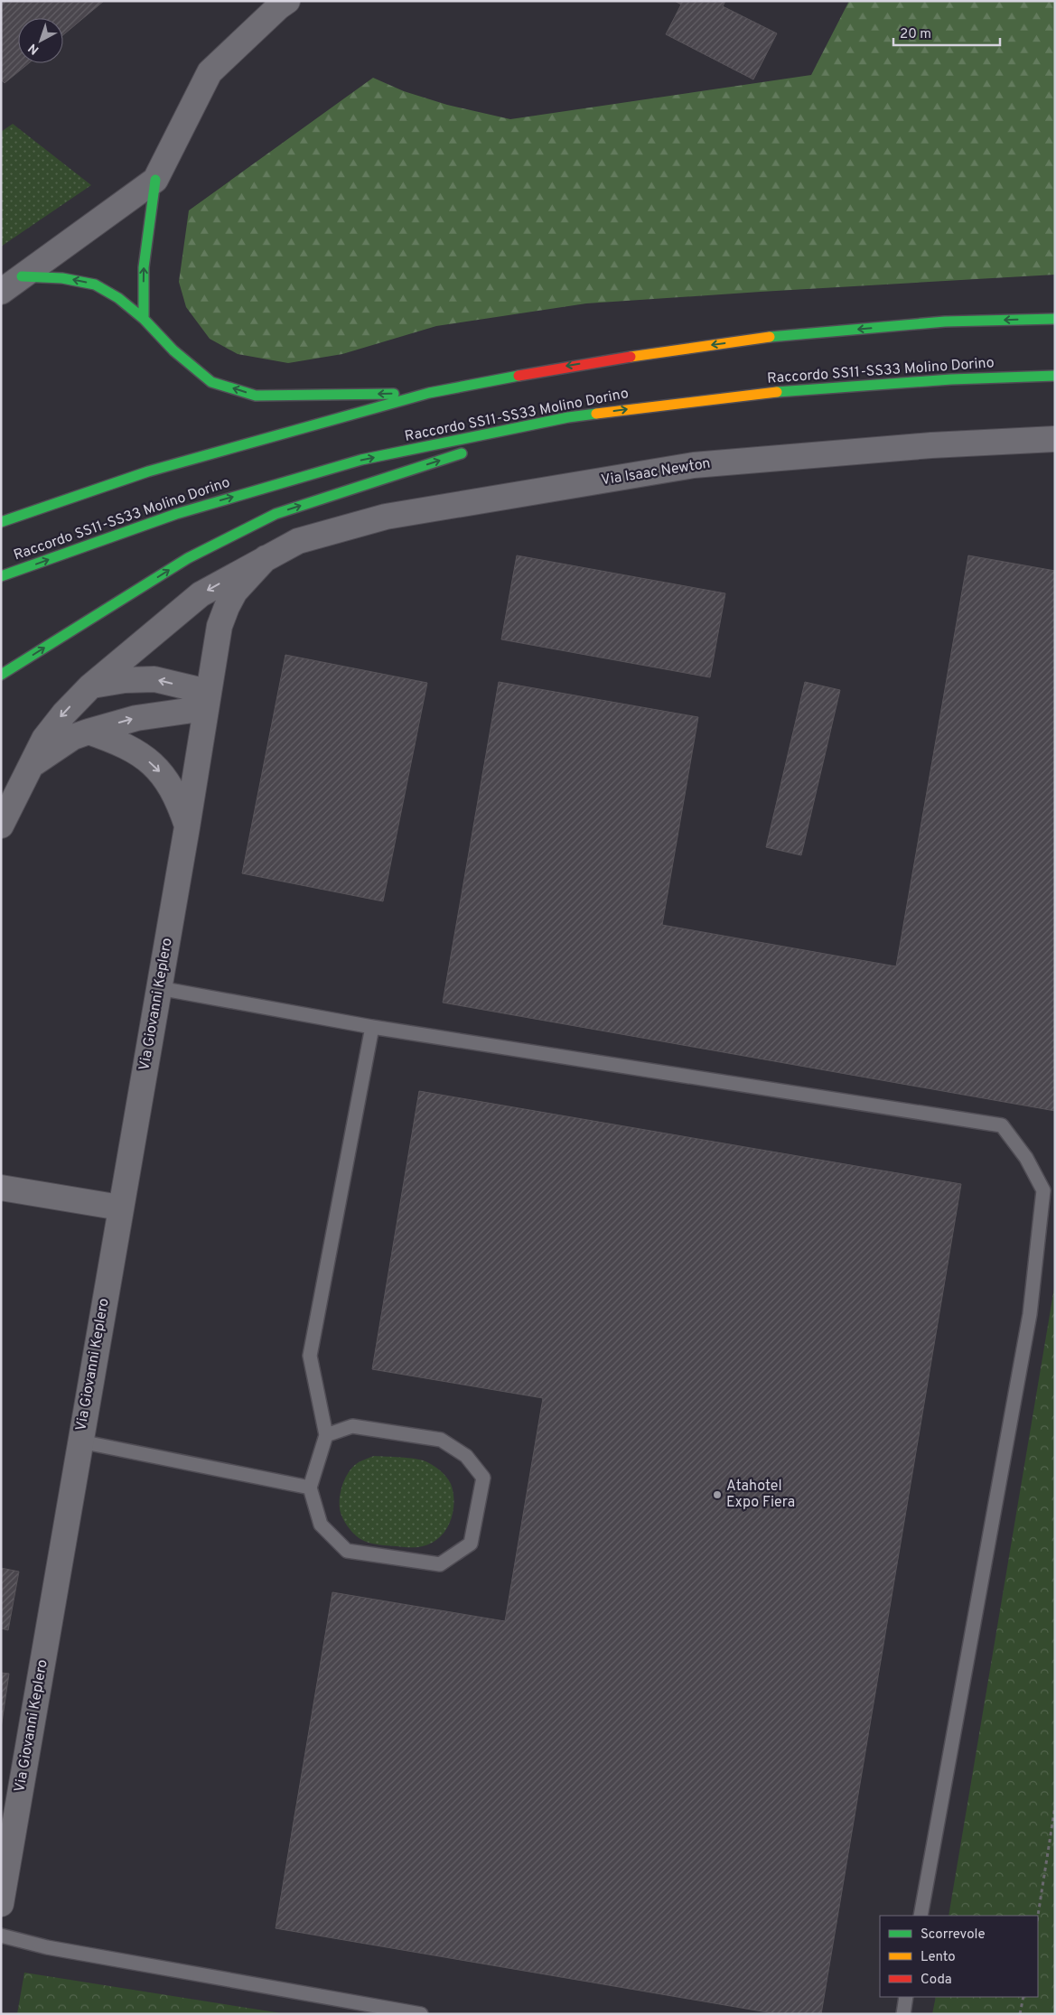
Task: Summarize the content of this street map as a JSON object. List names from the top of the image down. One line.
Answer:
{"streets":{"highway":["Raccordo SS11-SS33 Molino Dorino"],"street":["Via Isaac Newton","Via Giovanni Keplero"]},"crossings":[["Via Isaac Newton","Via Giovanni Keplero"]],"places":["Atahotel Expo Fiera"],"legend":["Scorrevole","Lento","Coda"],"scale_bar":"20 m","north":"bottom left"}
